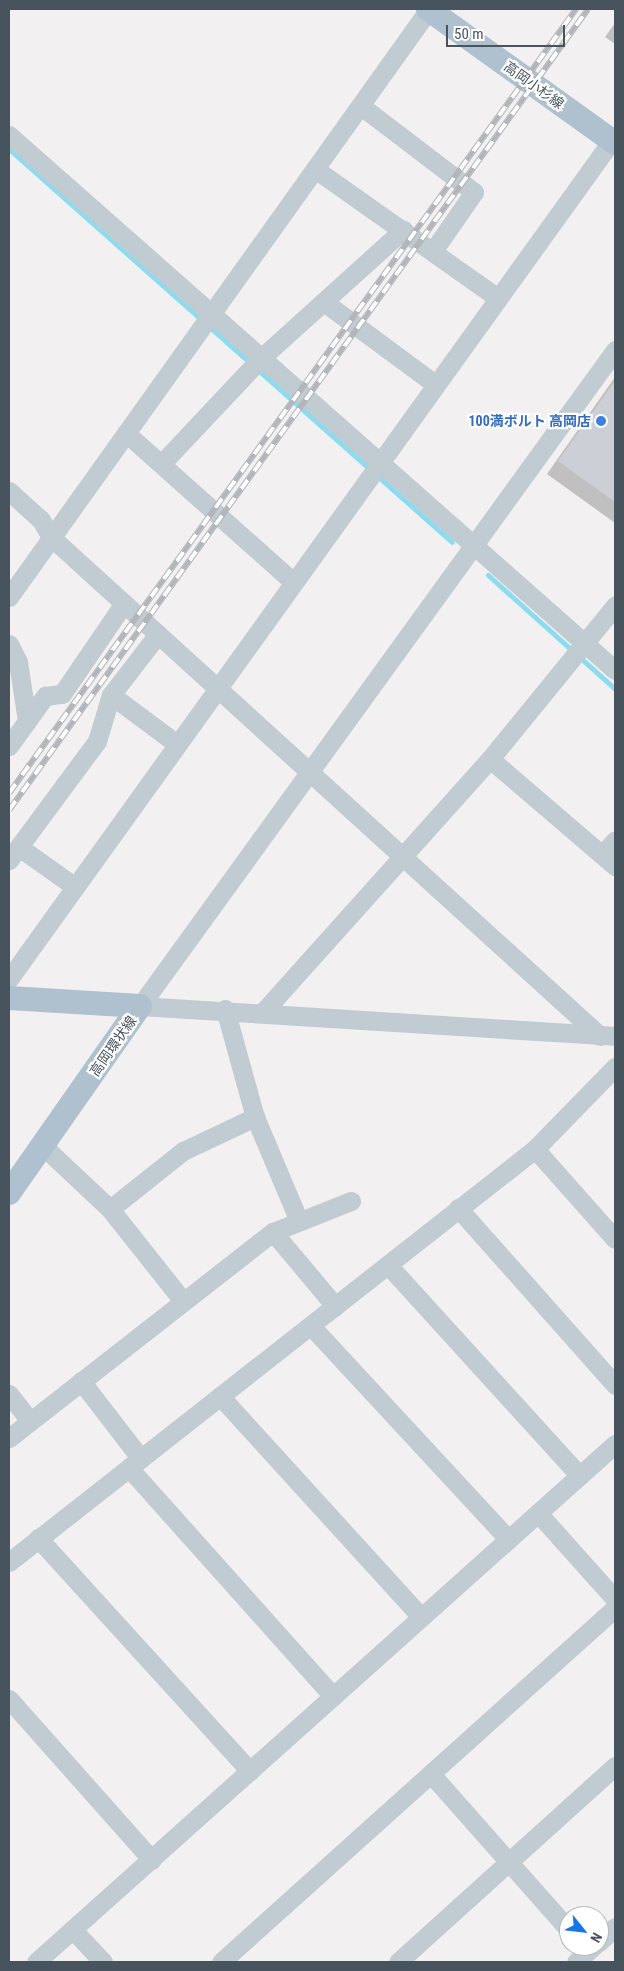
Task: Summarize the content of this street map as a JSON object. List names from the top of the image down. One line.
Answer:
{"streets":{"main road":["高岡小杉線","高岡環状線"]},"places":["100満ボルト 高岡店"],"scale_bar":"50 m","north":"bottom right"}
